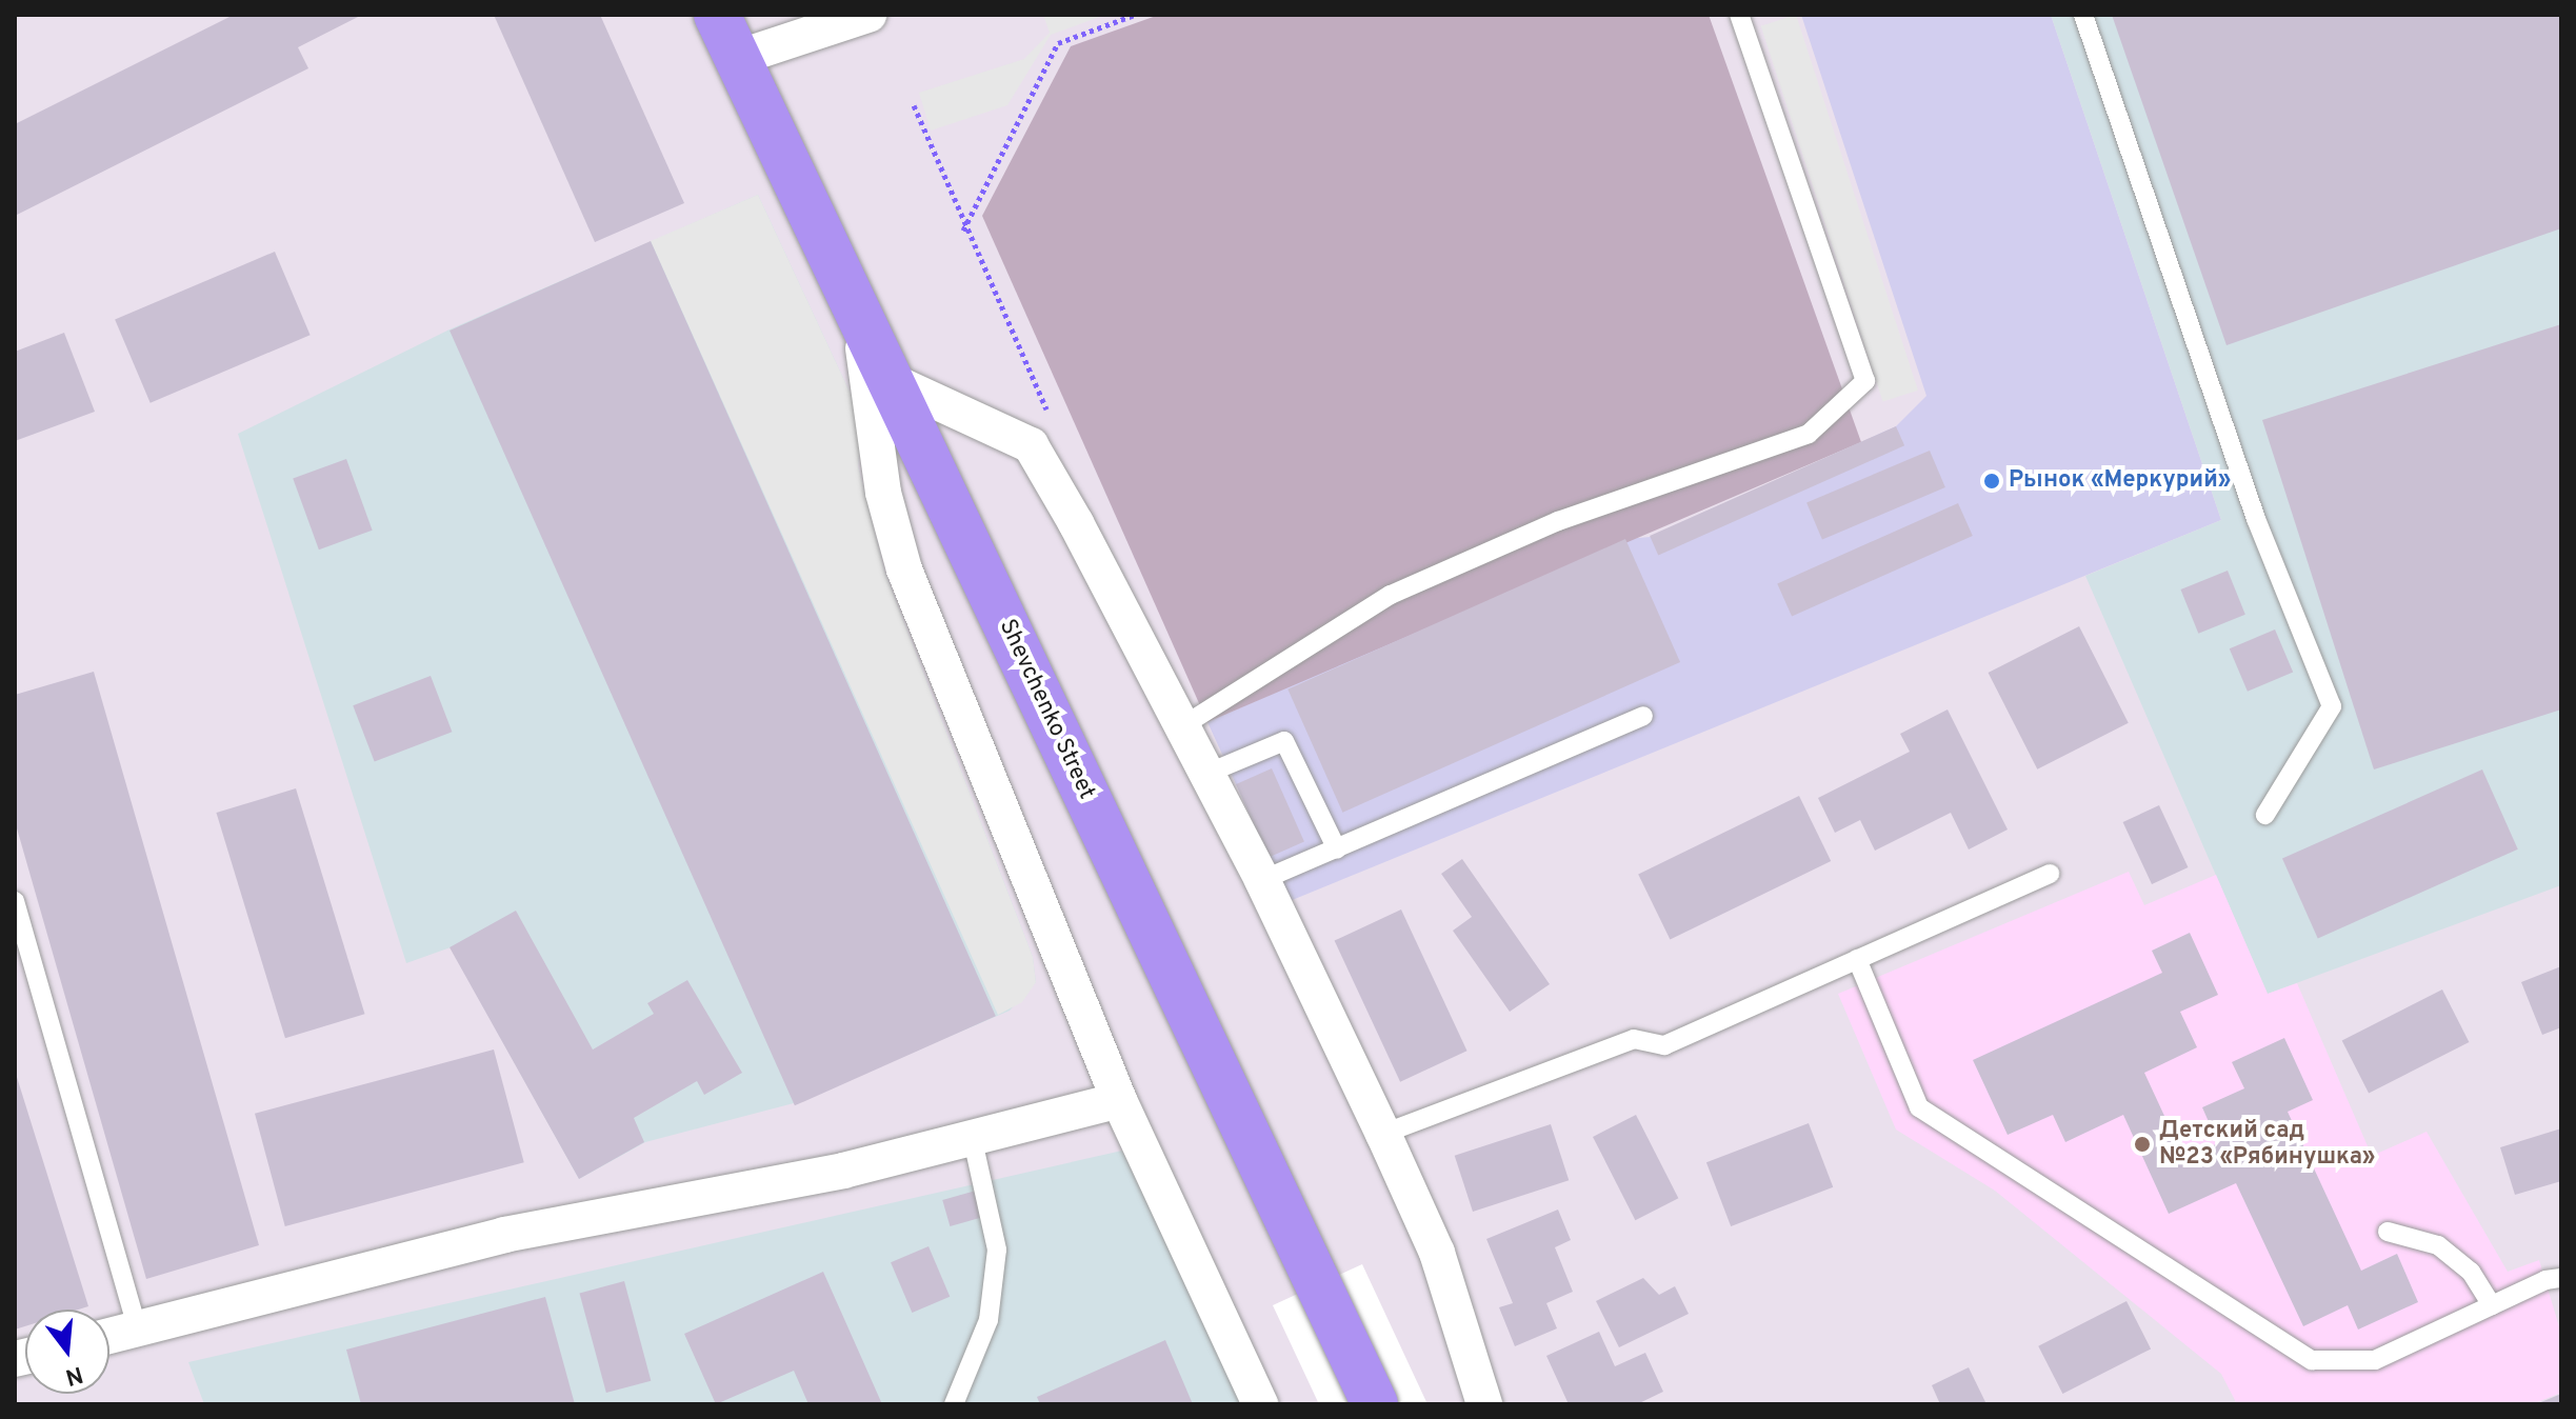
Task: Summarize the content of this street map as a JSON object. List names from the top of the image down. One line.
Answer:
{"streets":{"highway":["Shevchenko Street"]},"places":["Рынок «Меркурий»","Детский сад №23 «Рябинушка»"],"north":"bottom"}
